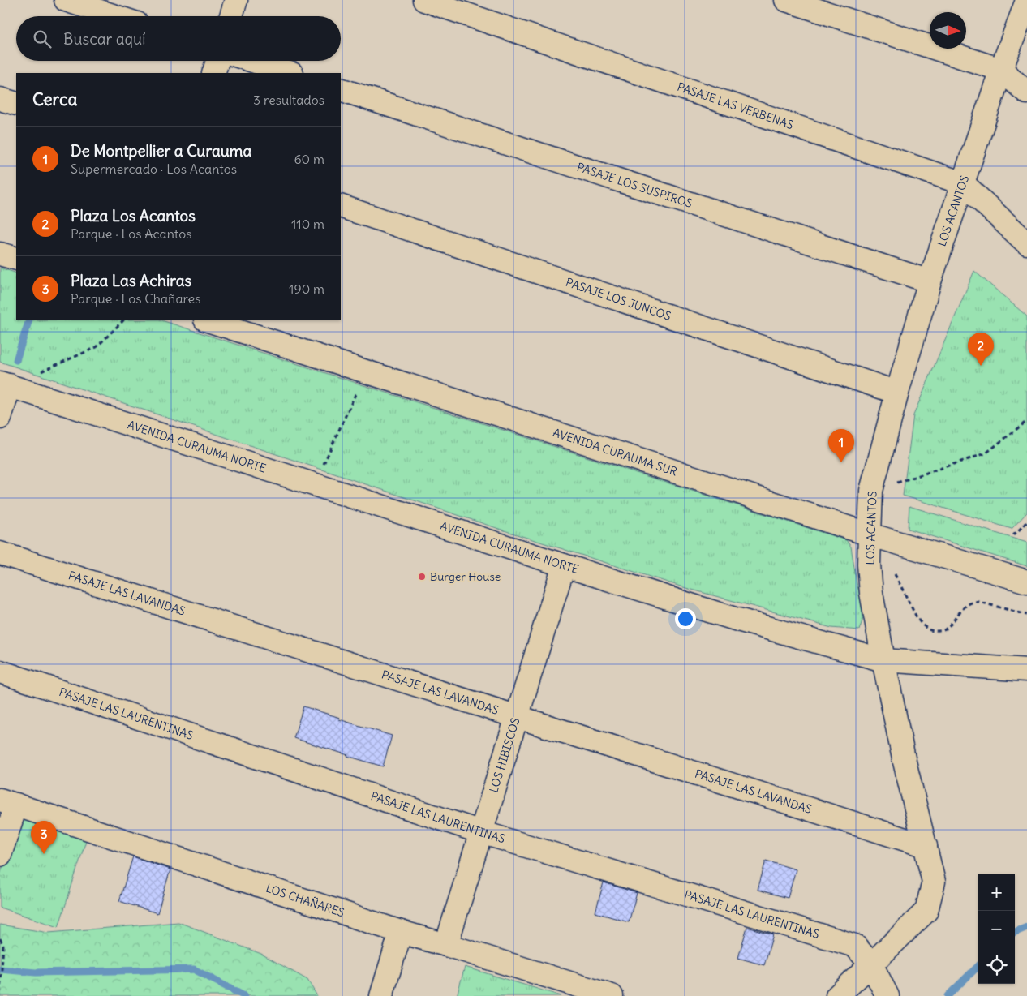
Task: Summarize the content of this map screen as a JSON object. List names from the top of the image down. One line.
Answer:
{"streets":{"street":["PASAJE LAS VERBENAS","PASAJE LOS SUSPIROS","LOS ACANTOS","PASAJE LOS JUNCOS","AVENIDA CURAUMA NORTE","AVENIDA CURAUMA SUR","PASAJE LAS LAVANDAS","PASAJE LAS LAURENTINAS","LOS HIBISCOS","LOS CHAÑARES"]},"crossings":[["PASAJE LAS VERBENAS","LOS ACANTOS"],["PASAJE LOS SUSPIROS","LOS ACANTOS"],["LOS ACANTOS","PASAJE LOS JUNCOS"],["LOS ACANTOS","AVENIDA CURAUMA NORTE"],["LOS ACANTOS","AVENIDA CURAUMA SUR"],["LOS ACANTOS","PASAJE LAS LAVANDAS"],["LOS ACANTOS","PASAJE LAS LAURENTINAS"],["AVENIDA CURAUMA NORTE","LOS HIBISCOS"],["PASAJE LAS LAVANDAS","LOS HIBISCOS"],["PASAJE LAS LAURENTINAS","LOS HIBISCOS"],["LOS HIBISCOS","LOS CHAÑARES"]],"places":["Burger House"],"north":"right","page":{"search":"Buscar aquí","heading":["Cerca","3 resultados"],"list":[{"mark":"1","name":"De Montpellier a Curauma","note":"Supermercado · Los Acantos","value":"60 m"},{"mark":"2","name":"Plaza Los Acantos","note":"Parque · Los Acantos","value":"110 m"},{"mark":"3","name":"Plaza Las Achiras","note":"Parque · Los Chañares","value":"190 m"}],"pins":["2","1","3"],"map_buttons":["+","−"]}}
